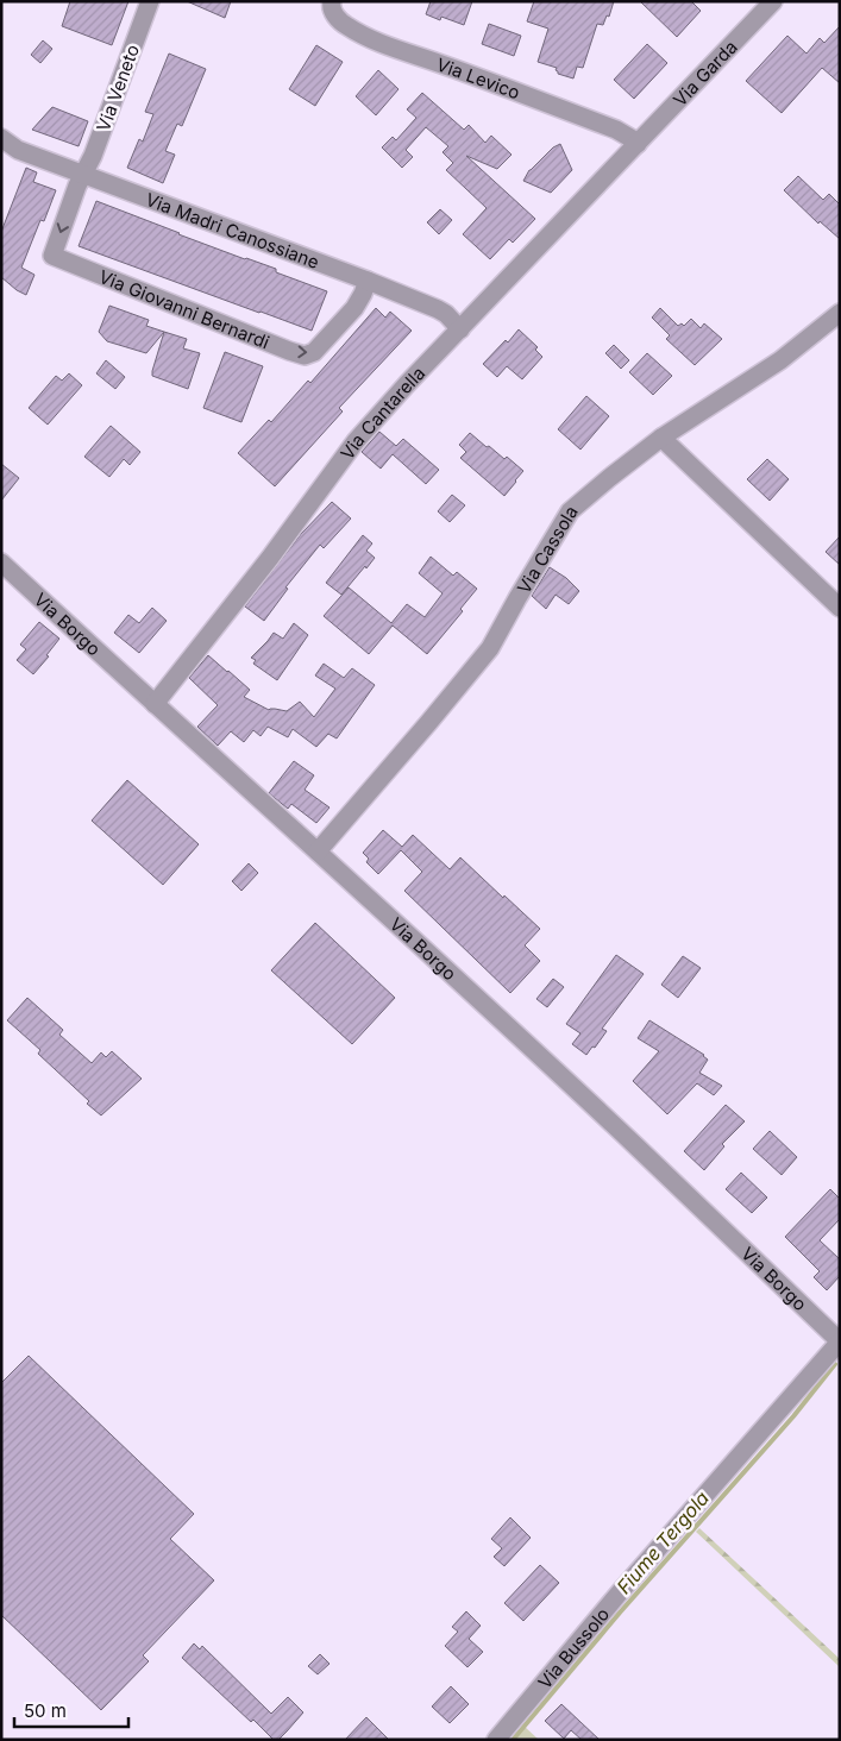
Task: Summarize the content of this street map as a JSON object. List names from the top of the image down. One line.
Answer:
{"streets":{"street":["Via Garda","Via Levico","Via Veneto","Via Madri Canossiane","Via Giovanni Bernardi","Via Cantarella","Via Cassola","Via Borgo","Via Bussolo"]},"crossings":[["Via Garda","Via Levico"],["Via Garda","Via Cantarella"],["Via Levico","Via Cantarella"],["Via Veneto","Via Madri Canossiane"],["Via Veneto","Via Giovanni Bernardi"],["Via Madri Canossiane","Via Giovanni Bernardi"],["Via Madri Canossiane","Via Cantarella"],["Via Cantarella","Via Borgo"],["Via Cassola","Via Borgo"],["Via Borgo","Via Bussolo"]],"water":["Fiume Tergola"],"scale_bar":"50 m"}
